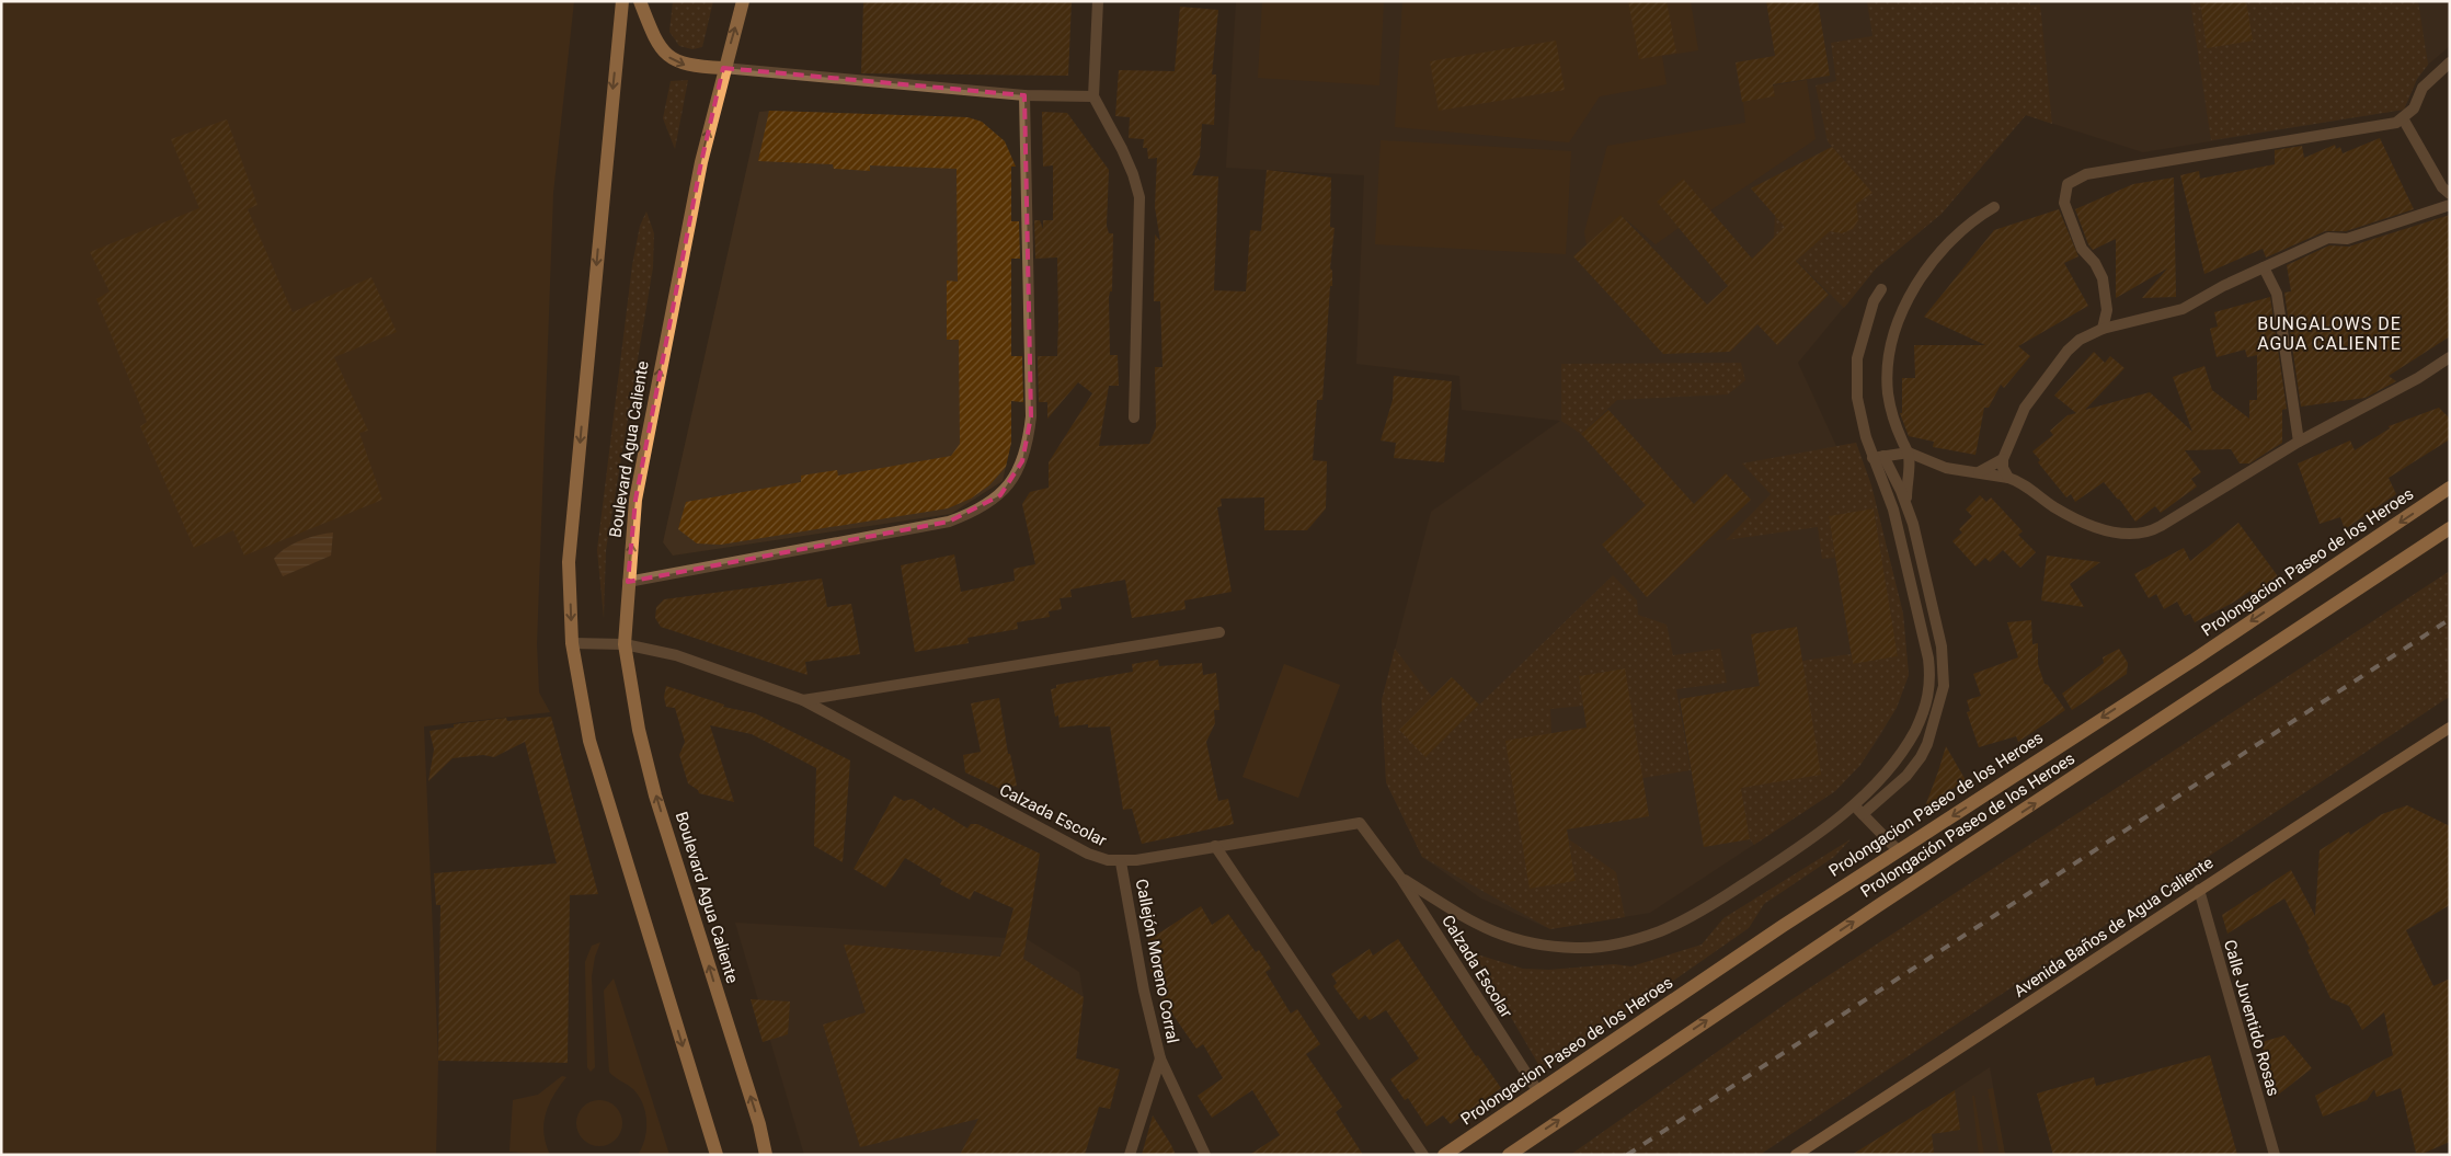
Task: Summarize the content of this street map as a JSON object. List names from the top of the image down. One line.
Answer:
{"streets":{"main road":["Boulevard Agua Caliente","Prolongacion Paseo de los Heroes","Prolongación Paseo de los Heroes"],"street":["Calzada Escolar","Avenida Baños de Agua Caliente","Callejón Moreno Corral","Calle Juventido Rosas"]},"crossings":[["Boulevard Agua Caliente","Calzada Escolar"],["Prolongacion Paseo de los Heroes","Calzada Escolar"],["Calzada Escolar","Callejón Moreno Corral"],["Avenida Baños de Agua Caliente","Calle Juventido Rosas"]],"one_way":["Prolongacion Paseo de los Heroes","Prolongación Paseo de los Heroes"],"districts":["BUNGALOWS DE AGUA CALIENTE"]}
